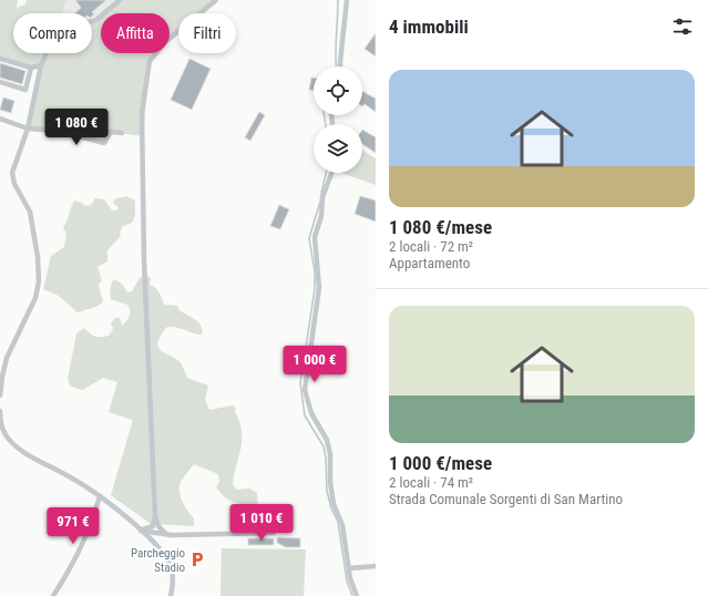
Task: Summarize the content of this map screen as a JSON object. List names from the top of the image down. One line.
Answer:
{"places":{"parking":["Parcheggio Stadio"]},"page":{"heading":"4 immobili","chip":["Compra","Affitta","Filtri"],"list":[{"name":"1 080 €/mese","note":"2 locali · 72 m² · Appartamento"},{"name":"1 000 €/mese","note":"2 locali · 74 m² · Strada Comunale Sorgenti di San Martino"}],"price":["1 080 €","1 000 €","1 010 €","971 €"]}}
